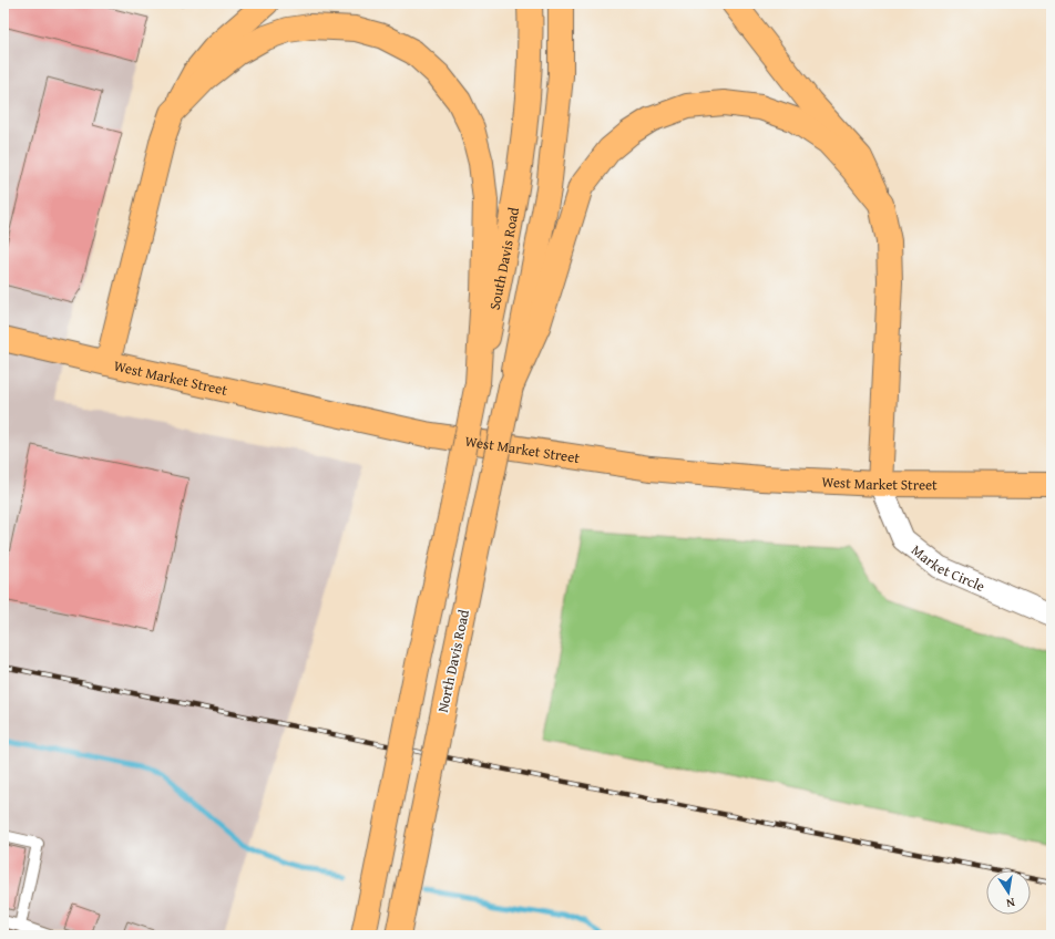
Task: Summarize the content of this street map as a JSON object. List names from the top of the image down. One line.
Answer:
{"streets":{"main road":["South Davis Road","West Market Street","North Davis Road"],"street":["Market Circle"]},"crossings":[["South Davis Road","North Davis Road"],["West Market Street","Market Circle"]],"north":"bottom"}
